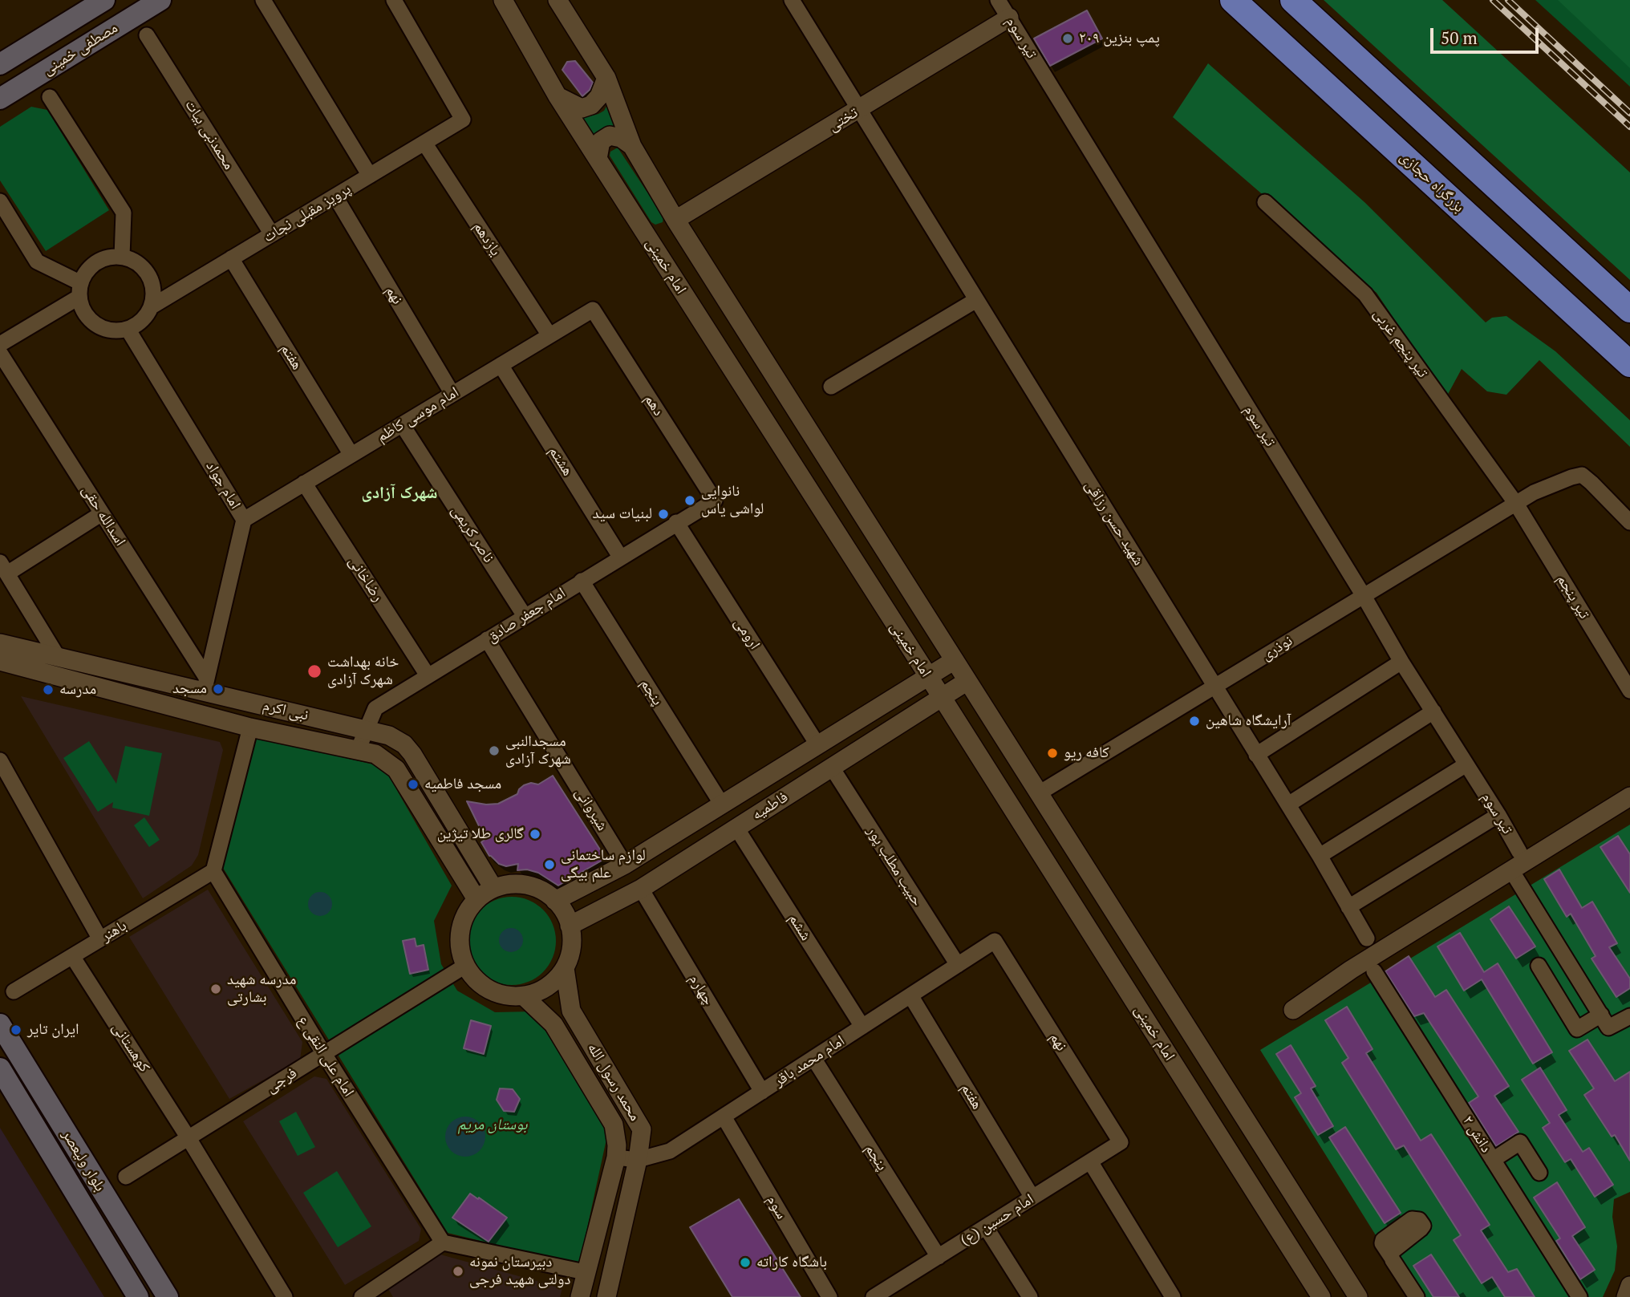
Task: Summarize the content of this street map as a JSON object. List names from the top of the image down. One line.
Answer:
{"streets":{"highway":["بزرگراه حجازی"],"main road":["مصطفی خمینی","بلوار ولیعصر"],"street":["تیر سوم","تختی","محمدنبی بیات","پرویز مقبلی نجات","یازدهم","امام خمینی","نهم","تیر پنجم غربی","هفتم","دهم","امام موسی کاظم","هشتم","امام جواد","اسدالله حقی","شهید حسن رزاقی","ناصر کریمی","رضاخانی","تیر پنجم","امام جعفر صادق","ارومی","نوذری","پنجم","نبی اکرم","فاطمیه","شیروانی","حبیب مطلب پور","ششم","باهنر","چهارم","کوهستانی","امام علی النقی ع","امام محمد باقر","فرجی","محمد رسول الله","دانش ۲","سوم","امام حسین (ع)"]},"crossings":[["تیر سوم","تختی"],["تیر سوم","نوذری"],["تختی","امام خمینی"],["تختی","شهید حسن رزاقی"],["محمدنبی بیات","پرویز مقبلی نجات"],["پرویز مقبلی نجات","یازدهم"],["پرویز مقبلی نجات","نهم"],["پرویز مقبلی نجات","هفتم"],["پرویز مقبلی نجات","امام جواد"],["یازدهم","امام موسی کاظم"],["امام خمینی","نوذری"],["امام خمینی","فاطمیه"],["نهم","امام موسی کاظم"],["نهم","امام محمد باقر"],["نهم","امام حسین (ع)"],["تیر پنجم غربی","تیر پنجم"],["تیر پنجم غربی","نوذری"],["هفتم","امام موسی کاظم"],["هفتم","امام محمد باقر"],["هفتم","امام حسین (ع)"],["دهم","امام موسی کاظم"],["دهم","امام جعفر صادق"],["امام موسی کاظم","هشتم"],["امام موسی کاظم","امام جواد"],["امام موسی کاظم","ناصر کریمی"],["امام موسی کاظم","رضاخانی"],["هشتم","امام جعفر صادق"],["امام جواد","اسدالله حقی"],["امام جواد","نبی اکرم"],["اسدالله حقی","نبی اکرم"],["شهید حسن رزاقی","نوذری"],["ناصر کریمی","امام جعفر صادق"],["رضاخانی","امام جعفر صادق"],["تیر پنجم","نوذری"],["امام جعفر صادق","ارومی"],["امام جعفر صادق","پنجم"],["امام جعفر صادق","نبی اکرم"],["امام جعفر صادق","شیروانی"],["ارومی","فاطمیه"],["پنجم","فاطمیه"],["پنجم","امام محمد باقر"],["پنجم","امام حسین (ع)"],["نبی اکرم","فاطمیه"],["نبی اکرم","فرجی"],["نبی اکرم","محمد رسول الله"],["فاطمیه","شیروانی"],["فاطمیه","حبیب مطلب پور"],["فاطمیه","ششم"],["فاطمیه","چهارم"],["فاطمیه","فرجی"],["فاطمیه","محمد رسول الله"],["حبیب مطلب پور","امام محمد باقر"],["ششم","امام محمد باقر"],["باهنر","کوهستانی"],["باهنر","امام علی النقی ع"],["چهارم","امام محمد باقر"],["کوهستانی","فرجی"],["امام علی النقی ع","فرجی"],["امام محمد باقر","محمد رسول الله"],["امام محمد باقر","سوم"],["فرجی","محمد رسول الله"]],"districts":["شهرک آزادی"],"parks":["بوستان مریم"],"places":["پمپ بنزین ۲۰۹","نانوایی لواشی یاس","لبنیات سید","خانه بهداشت شهرک آزادی","مسجد","مدرسه","آرایشگاه شاهین","مسجدالنبی شهرک آزادی","کافه ریو","مسجد فاطمیه","گالری طلا تیژین","لوازم ساختمانی علم بیگی","مدرسه شهید بشارتی","ایران تایر","باشگاه کاراته","دبیرستان نمونه دولتی شهید فرجی"],"scale_bar":"50 m"}
